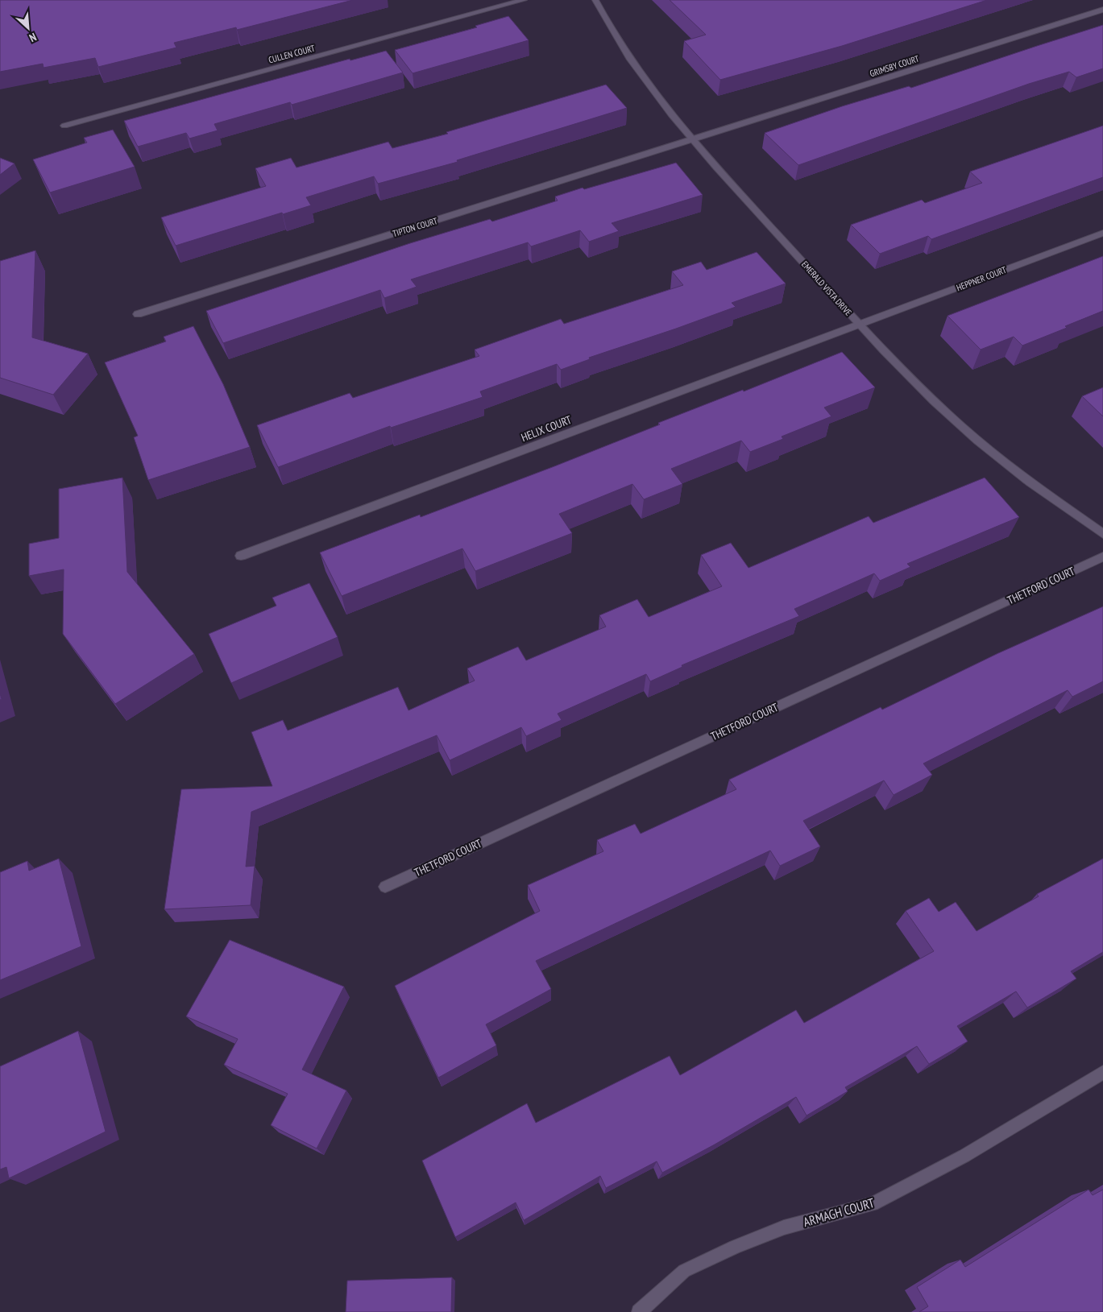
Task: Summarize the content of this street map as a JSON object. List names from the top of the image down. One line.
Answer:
{"streets":{"street":["CULLEN COURT","GRIMSBY COURT","TIPTON COURT","HEPPNER COURT","EMERALD VISTA DRIVE","HELIX COURT","THETFORD COURT","ARMAGH COURT"]},"crossings":[["GRIMSBY COURT","TIPTON COURT"],["GRIMSBY COURT","EMERALD VISTA DRIVE"],["TIPTON COURT","EMERALD VISTA DRIVE"],["HEPPNER COURT","EMERALD VISTA DRIVE"],["HEPPNER COURT","HELIX COURT"],["EMERALD VISTA DRIVE","HELIX COURT"]],"north":"bottom right"}
